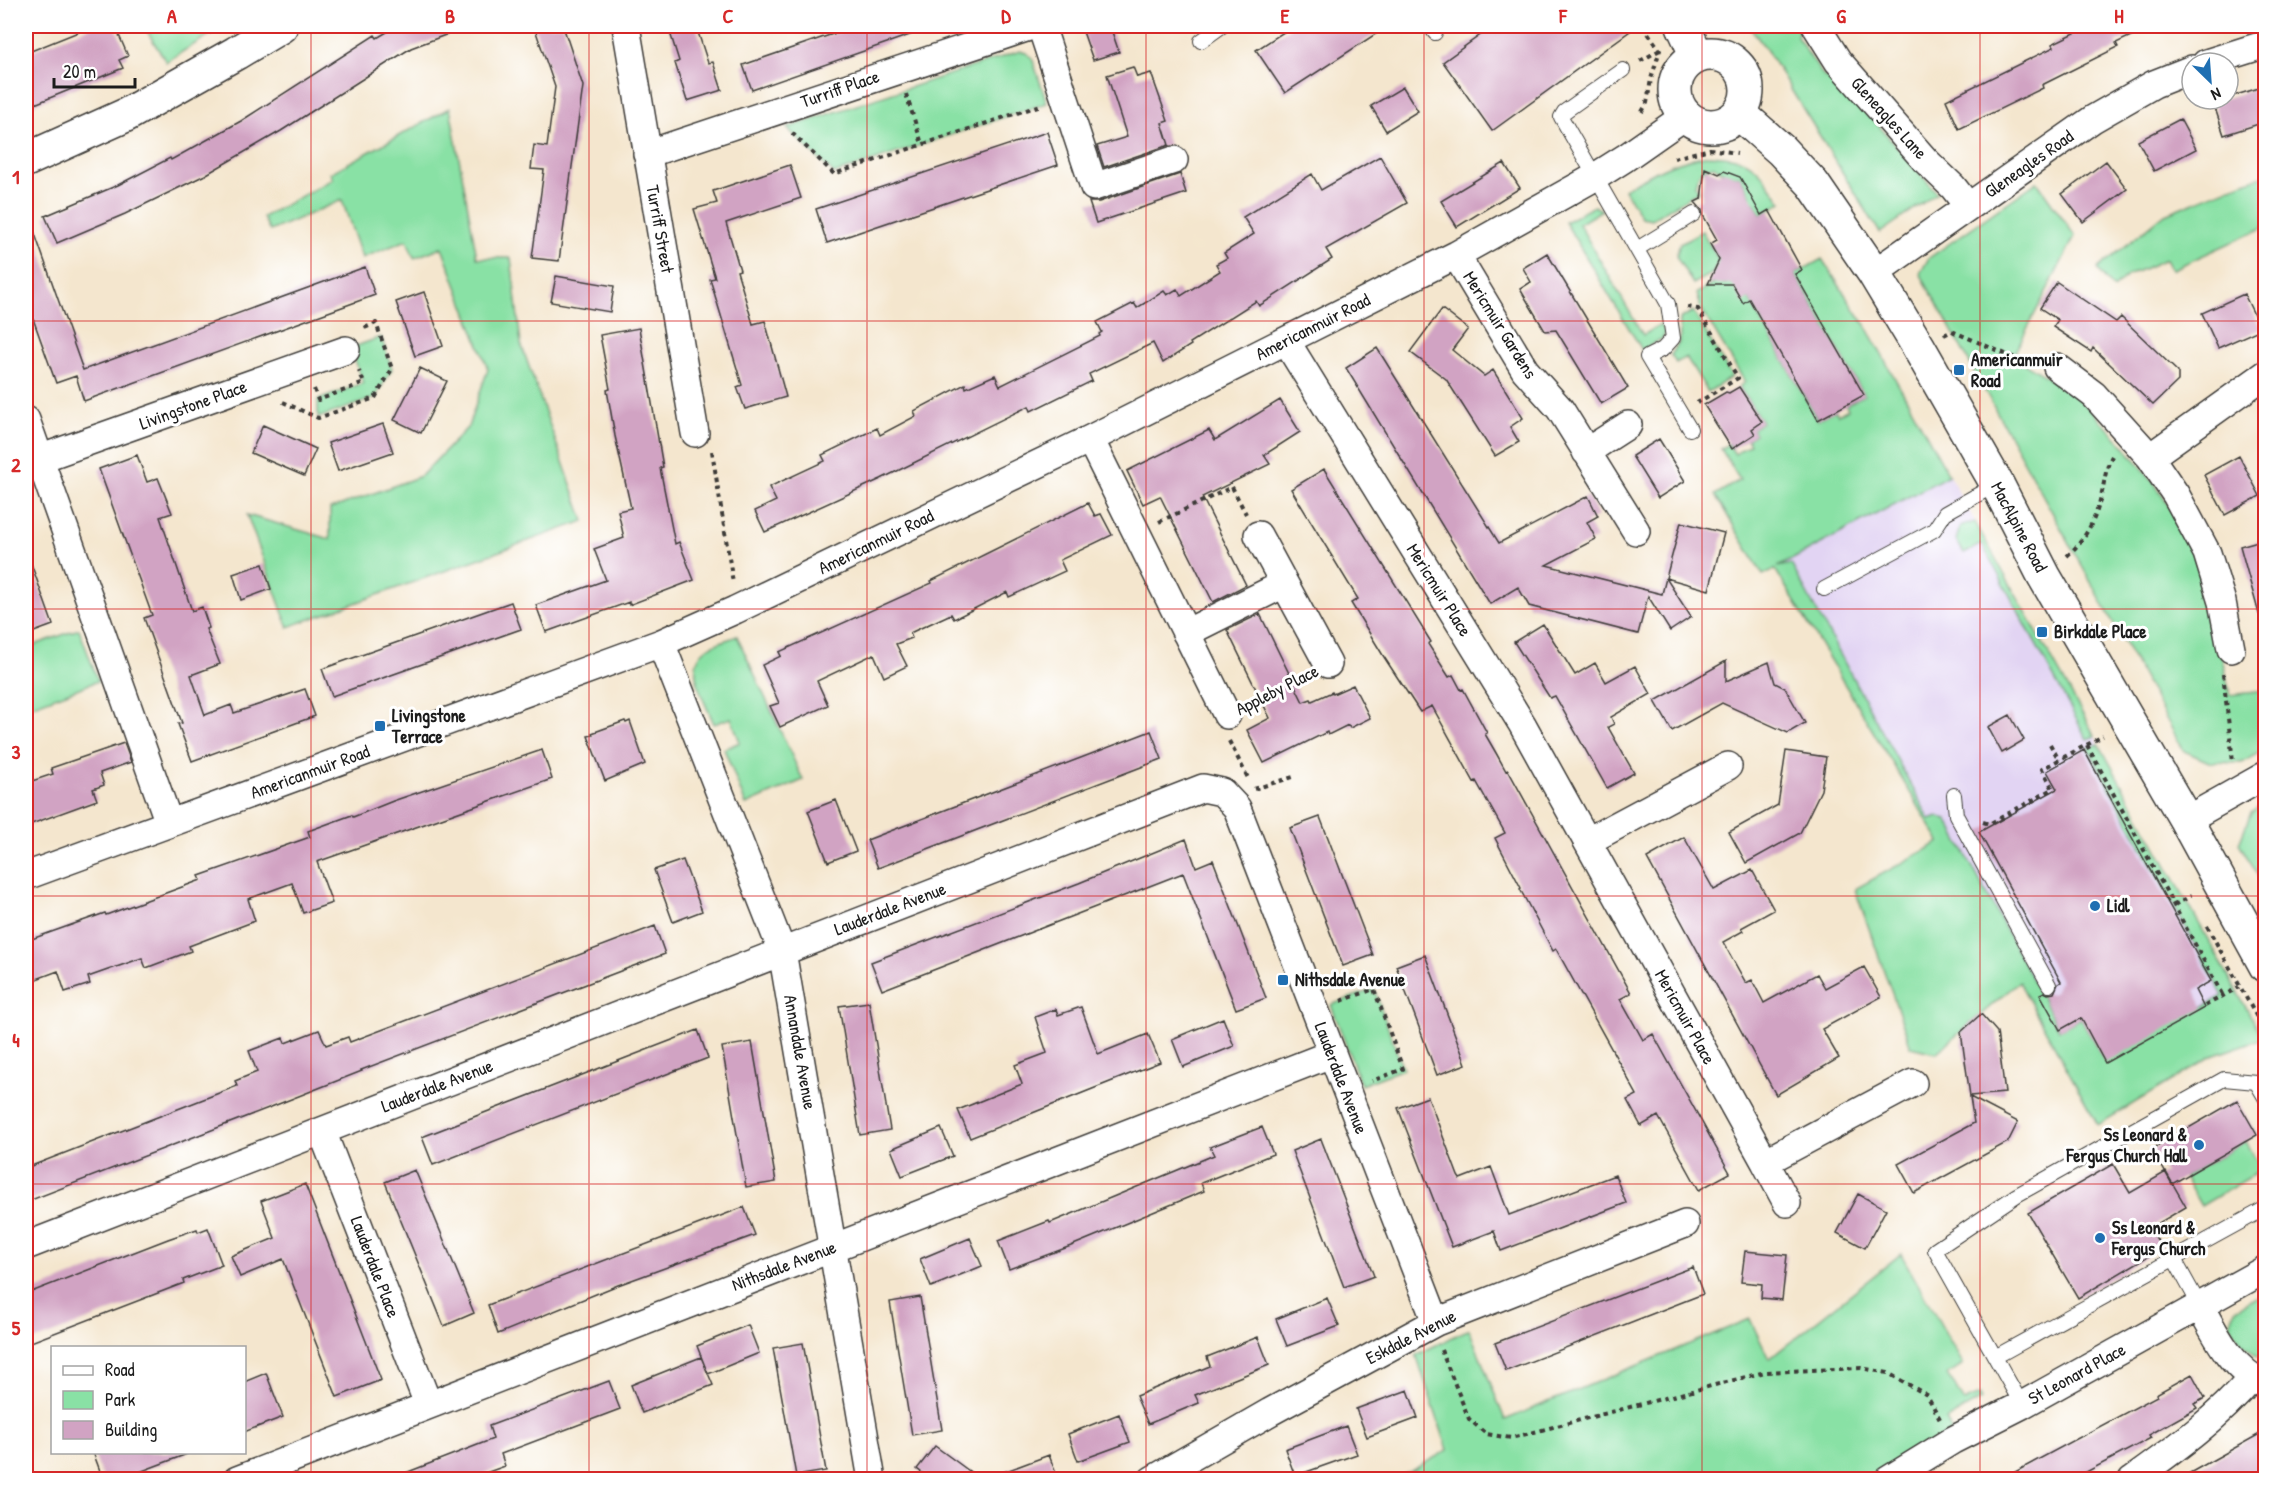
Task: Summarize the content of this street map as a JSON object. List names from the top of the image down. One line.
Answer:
{"streets":{"street":["Turriff Place","Gleneagles Lane","Gleneagles Road","Turriff Street","Mericmuir Gardens","Americanmuir Road","Livingstone Place","MacAlpine Road","Mericmuir Place","Appleby Place","Lauderdale Avenue","Annandale Avenue","Nithsdale Avenue","Lauderdale Place","Eskdale Avenue","St Leonard Place"]},"crossings":[["Turriff Place","Turriff Street"],["Gleneagles Lane","Gleneagles Road"],["Gleneagles Road","MacAlpine Road"],["Mericmuir Gardens","Americanmuir Road"],["Americanmuir Road","MacAlpine Road"],["Americanmuir Road","Mericmuir Place"],["Americanmuir Road","Appleby Place"],["Americanmuir Road","Annandale Avenue"],["Lauderdale Avenue","Annandale Avenue"],["Lauderdale Avenue","Nithsdale Avenue"],["Lauderdale Avenue","Lauderdale Place"],["Lauderdale Avenue","Eskdale Avenue"],["Annandale Avenue","Nithsdale Avenue"],["Nithsdale Avenue","Lauderdale Place"]],"places":{"transit":["Americanmuir Road","Birkdale Place","Livingstone Terrace","Nithsdale Avenue"],"other":["Lidl","Ss Leonard & Fergus Church Hall","Ss Leonard & Fergus Church"]},"legend":["Road","Park","Building"],"scale_bar":"20 m","north":"bottom right","grid":{"columns":["A","B","C","D","E","F","G","H"],"rows":["1","2","3","4","5"]}}
